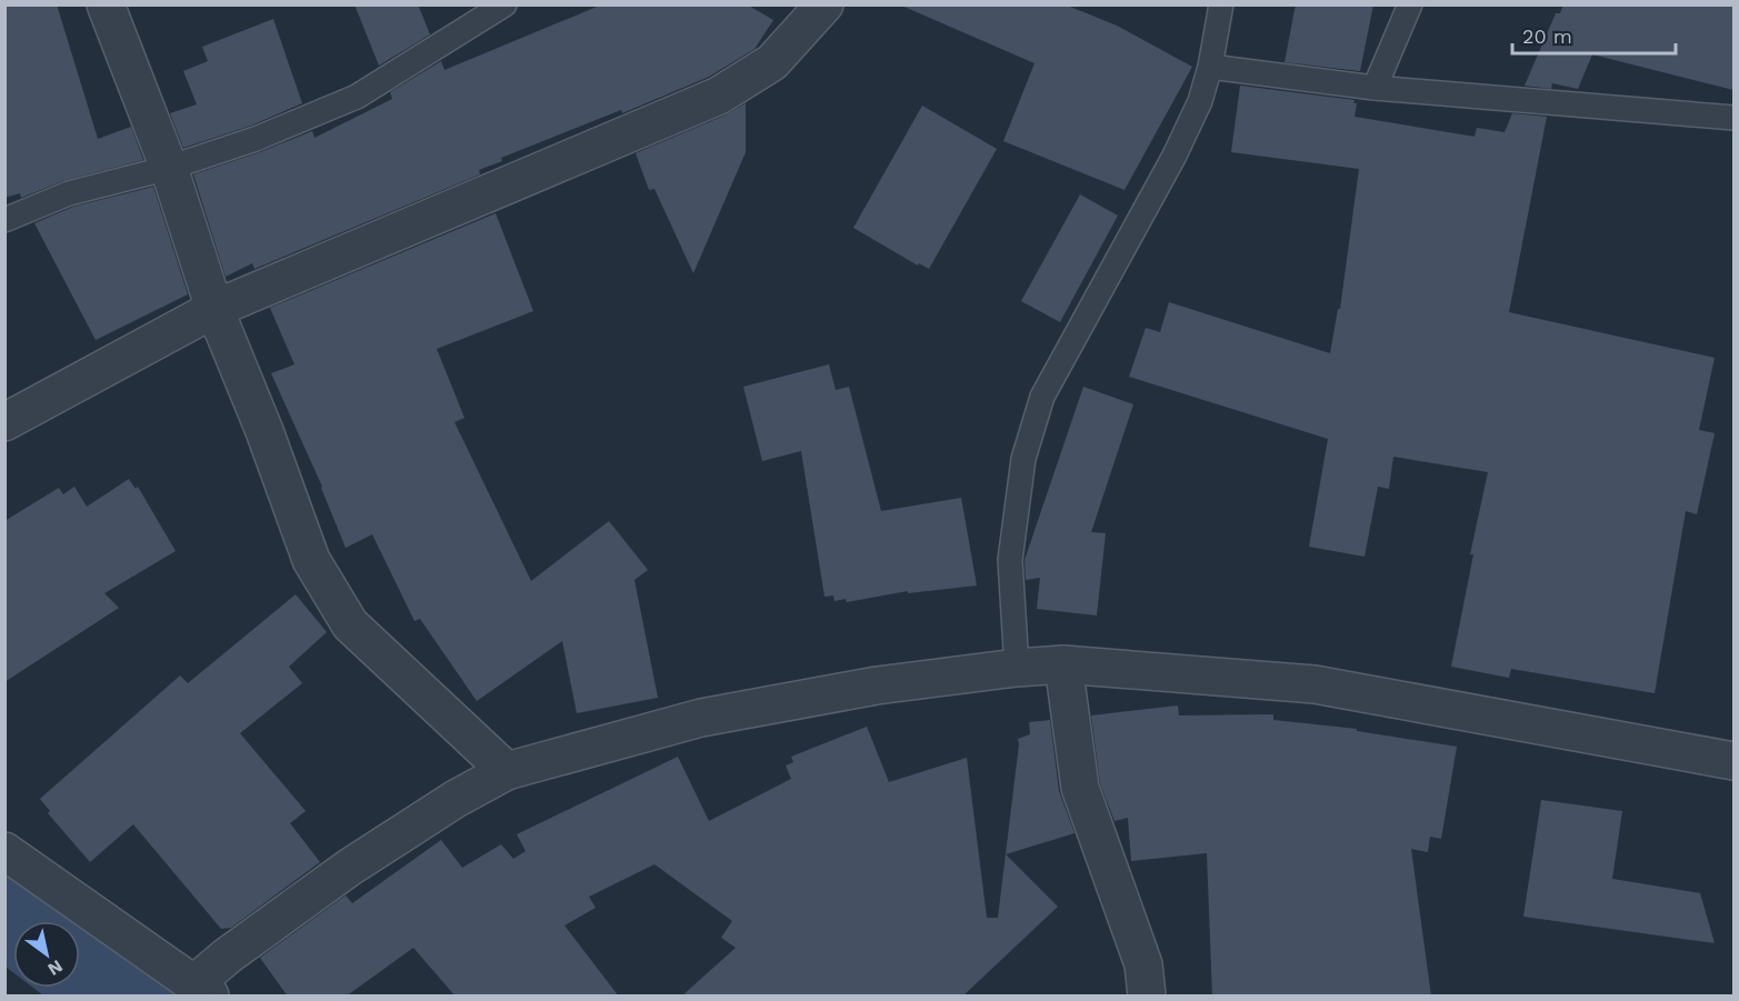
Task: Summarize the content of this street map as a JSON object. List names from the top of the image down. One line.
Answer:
{"scale_bar":"20 m","north":"bottom right"}
